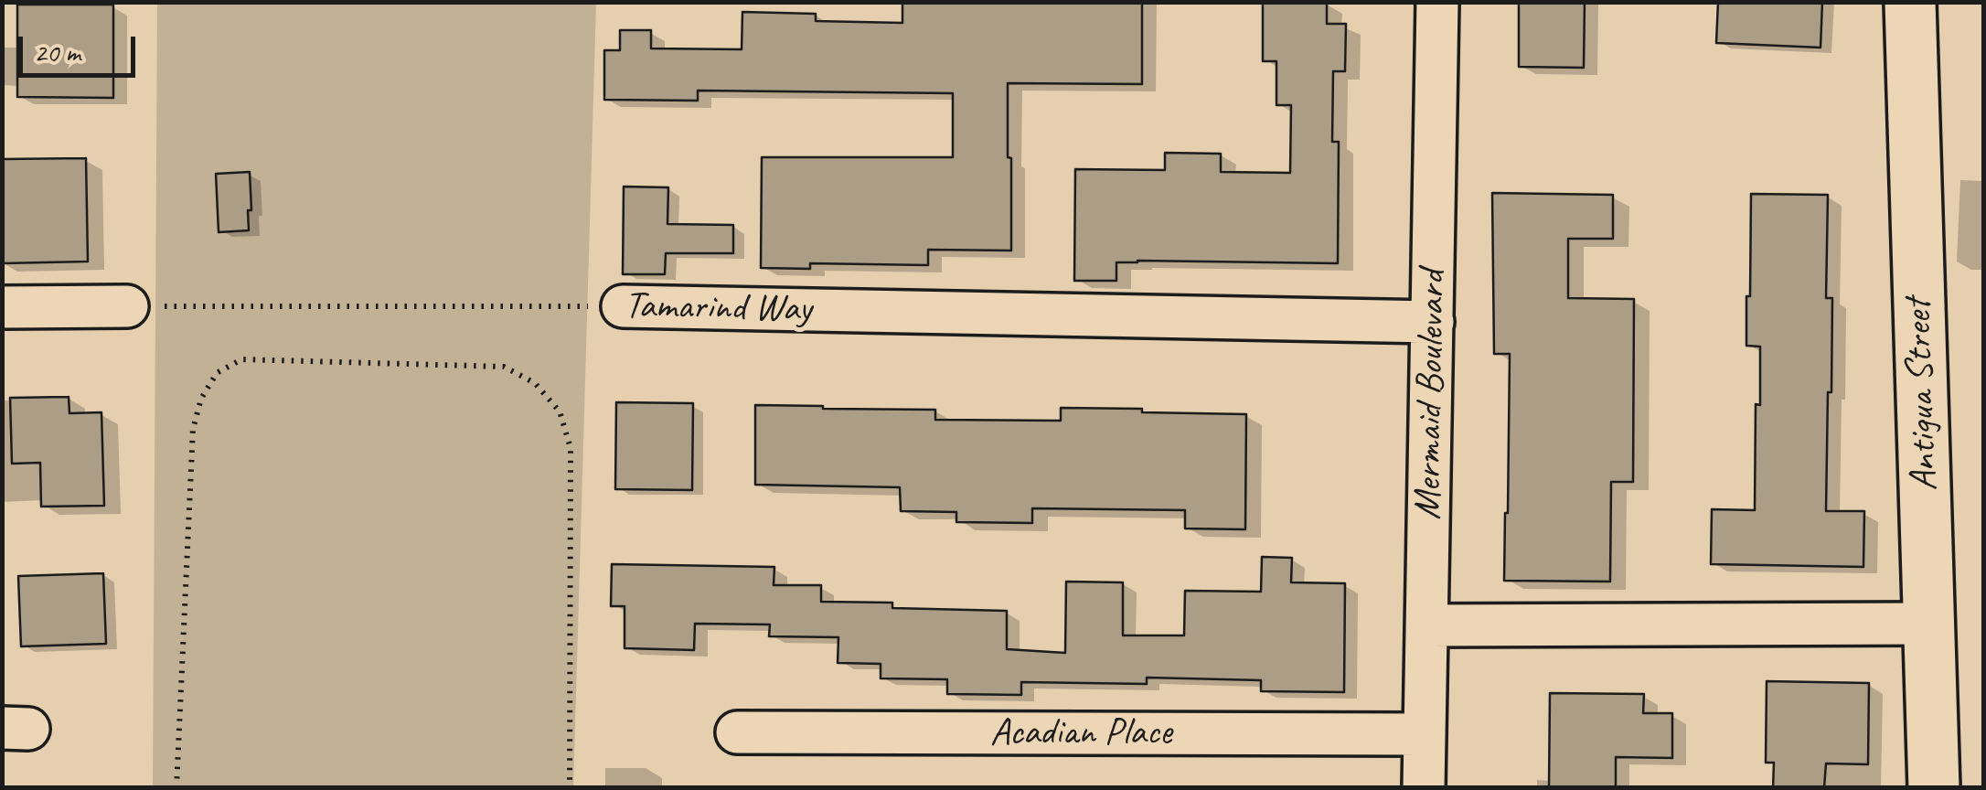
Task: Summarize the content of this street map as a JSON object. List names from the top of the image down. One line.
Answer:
{"streets":{"street":["Tamarind Way","Mermaid Boulevard","Antigua Street","Acadian Place"]},"crossings":[["Tamarind Way","Mermaid Boulevard"],["Mermaid Boulevard","Acadian Place"]],"scale_bar":"20 m"}
